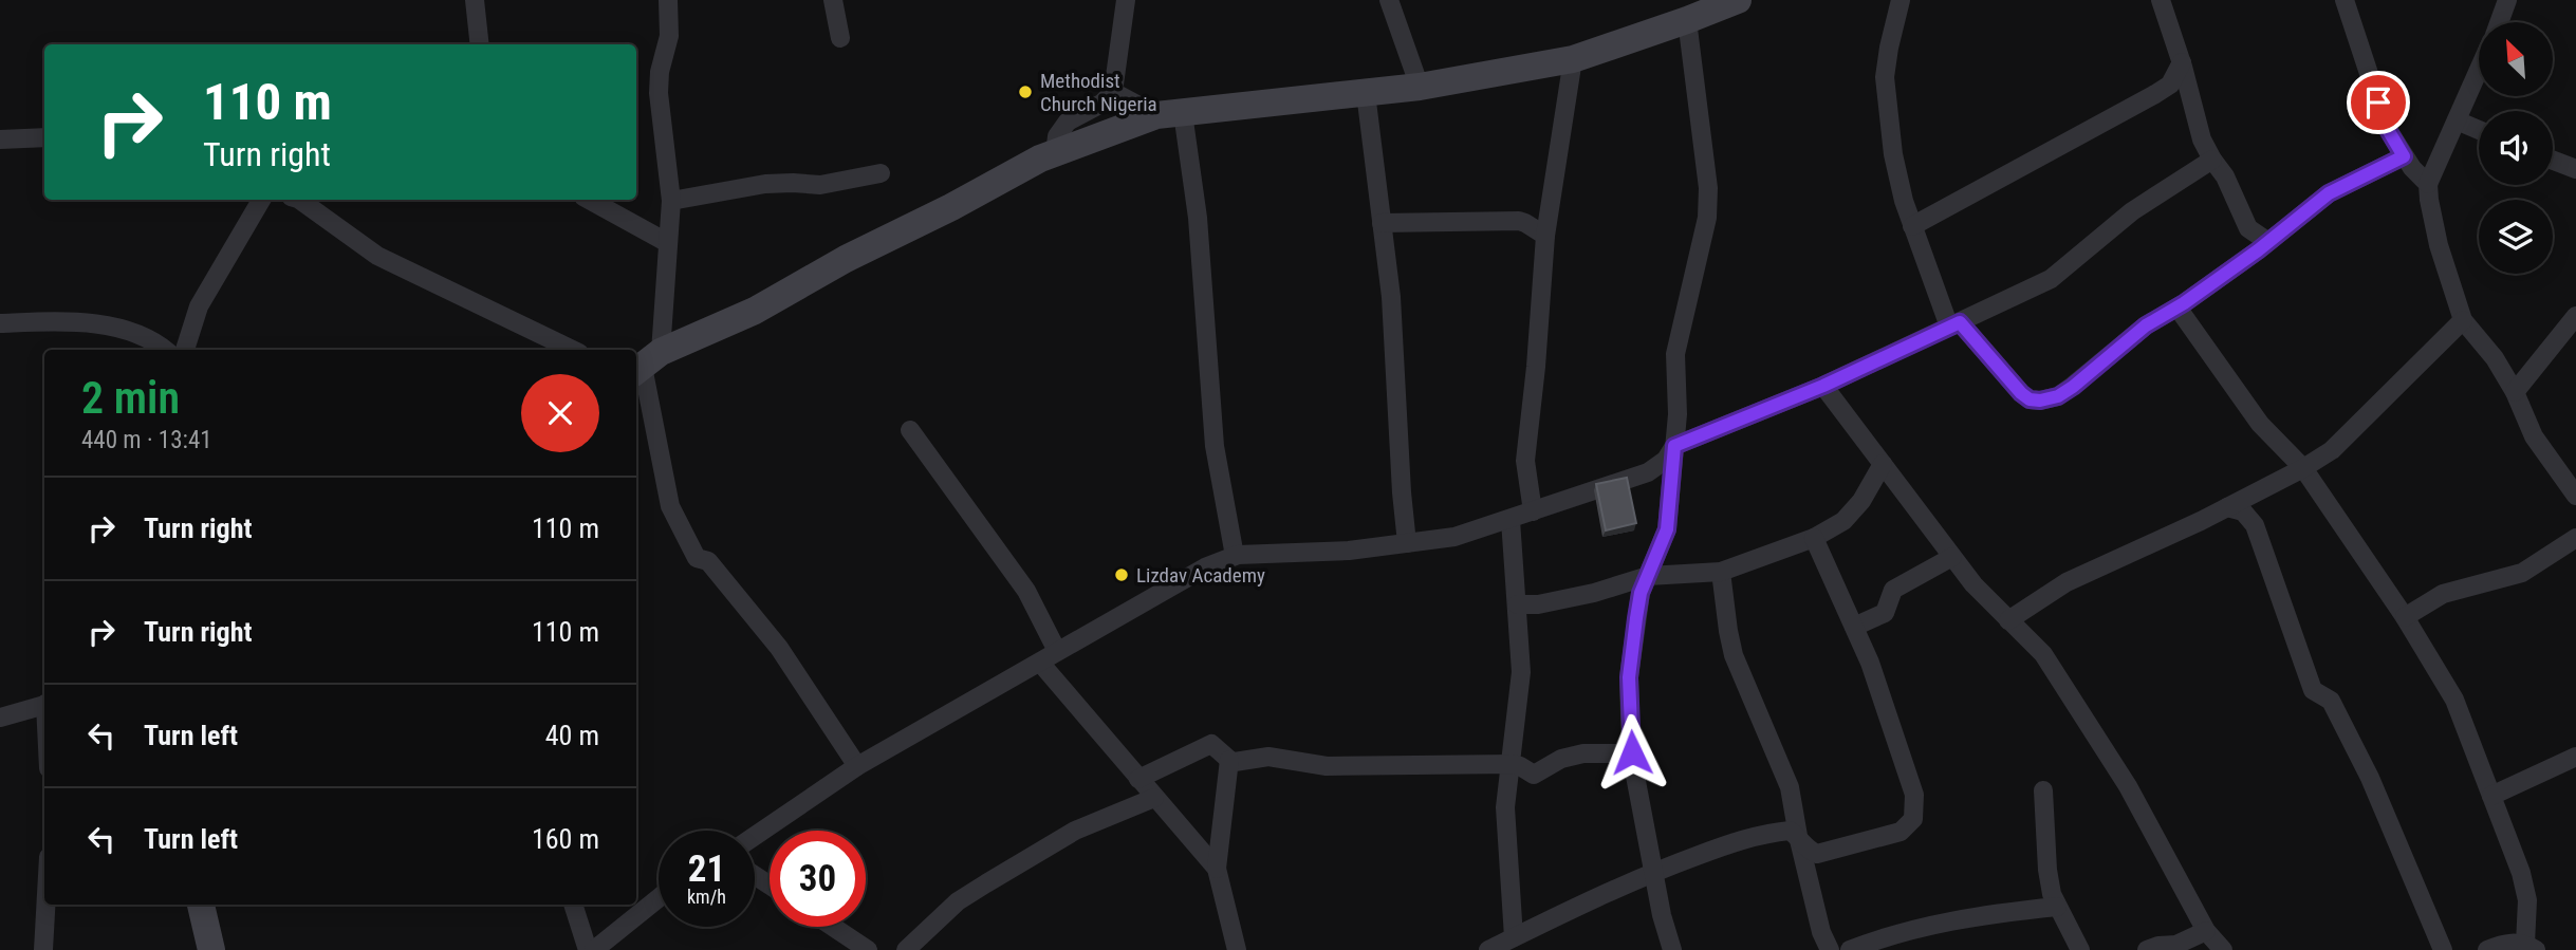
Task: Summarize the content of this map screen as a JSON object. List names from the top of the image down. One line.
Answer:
{"places":["Methodist Church Nigeria","Lizdav Academy"],"north":"top left","page":{"turn":["110 m","Turn right"],"heading":["2 min","440 m · 13:41"],"list":[{"name":"Turn right","value":"110 m"},{"name":"Turn right","value":"110 m"},{"name":"Turn left","value":"40 m"},{"name":"Turn left","value":"160 m"}],"speed":"21 km/h","limit":"30"}}
